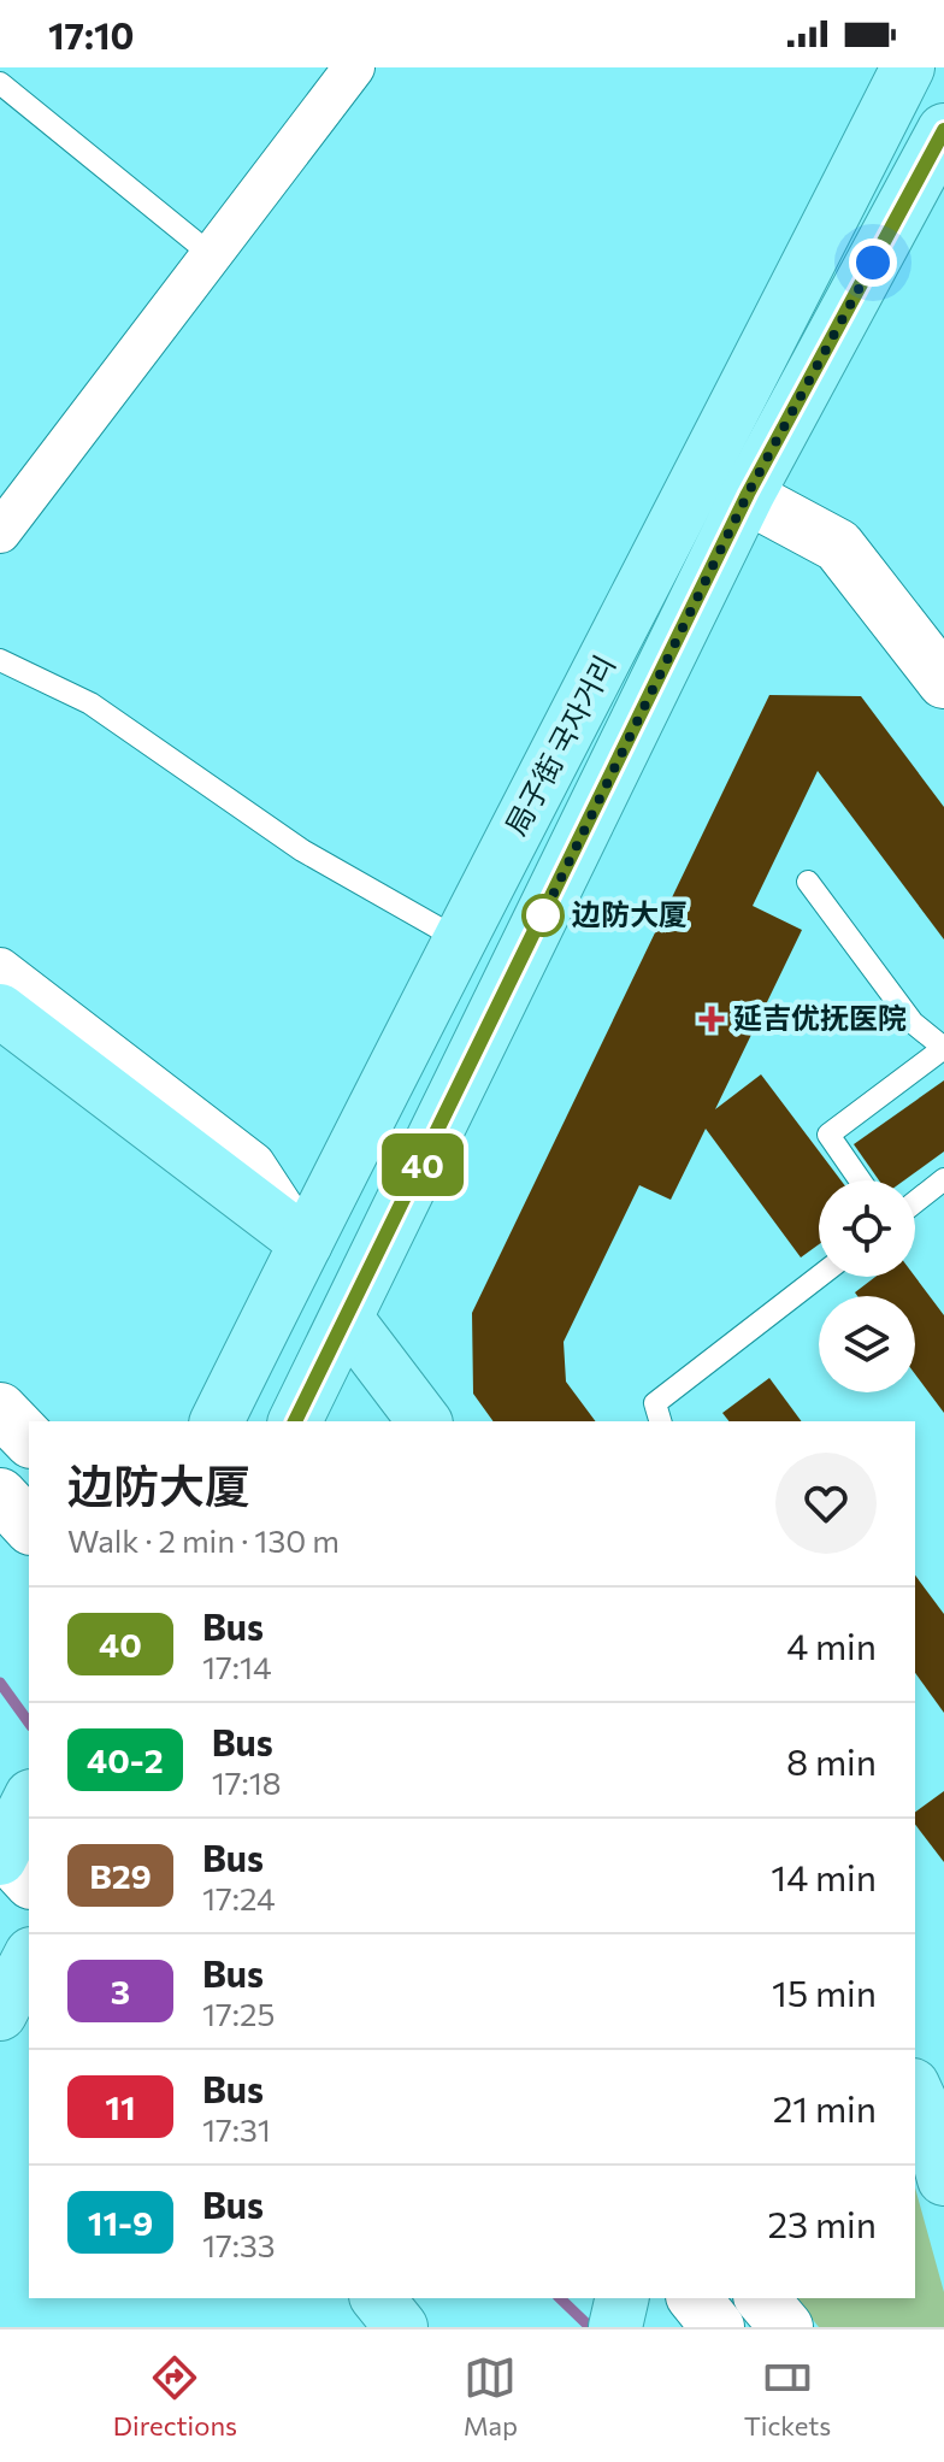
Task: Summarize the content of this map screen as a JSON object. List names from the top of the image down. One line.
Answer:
{"streets":{"main road":["局子街 국자거리"]},"places":{"other":["边防大厦"],"health":["延吉优抚医院"]},"lines":["bus line 40"],"page":{"status":"17:10","on_map":"40","heading":["边防大厦","Walk · 2 min · 130 m"],"list":[{"mark":"40","name":"Bus","note":"17:14","value":"4 min"},{"mark":"40-2","name":"Bus","note":"17:18","value":"8 min"},{"mark":"B29","name":"Bus","note":"17:24","value":"14 min"},{"mark":"3","name":"Bus","note":"17:25","value":"15 min"},{"mark":"11","name":"Bus","note":"17:31","value":"21 min"},{"mark":"11-9","name":"Bus","note":"17:33","value":"23 min"}],"tabs":["Directions","Map","Tickets"]}}
